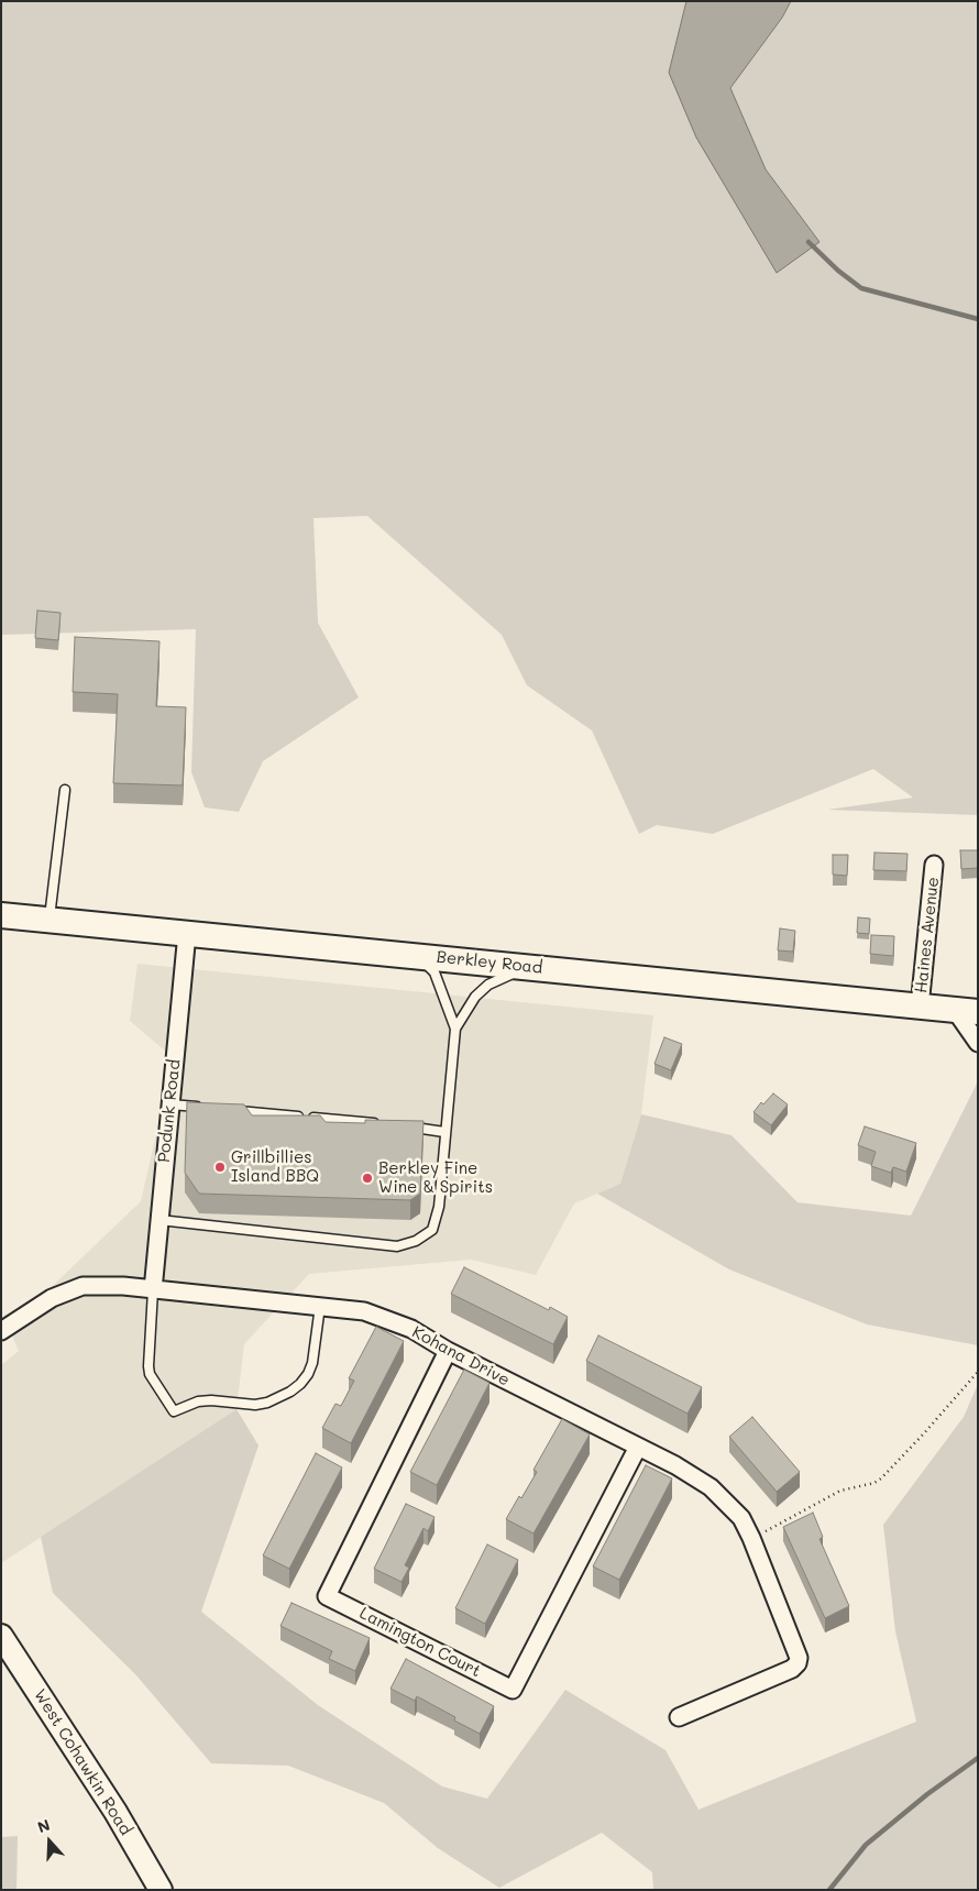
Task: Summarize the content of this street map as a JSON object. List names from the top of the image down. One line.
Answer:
{"streets":{"main road":["Berkley Road","West Cohawkin Road"],"street":["Haines Avenue","Podunk Road","Kohana Drive","Lamington Court"]},"crossings":[["Haines Avenue","Berkley Road"],["Berkley Road","Podunk Road"],["Podunk Road","Kohana Drive"],["Kohana Drive","Lamington Court"]],"places":["Grillbillies Island BBQ","Berkley Fine Wine & Spirits"],"north":"top"}
